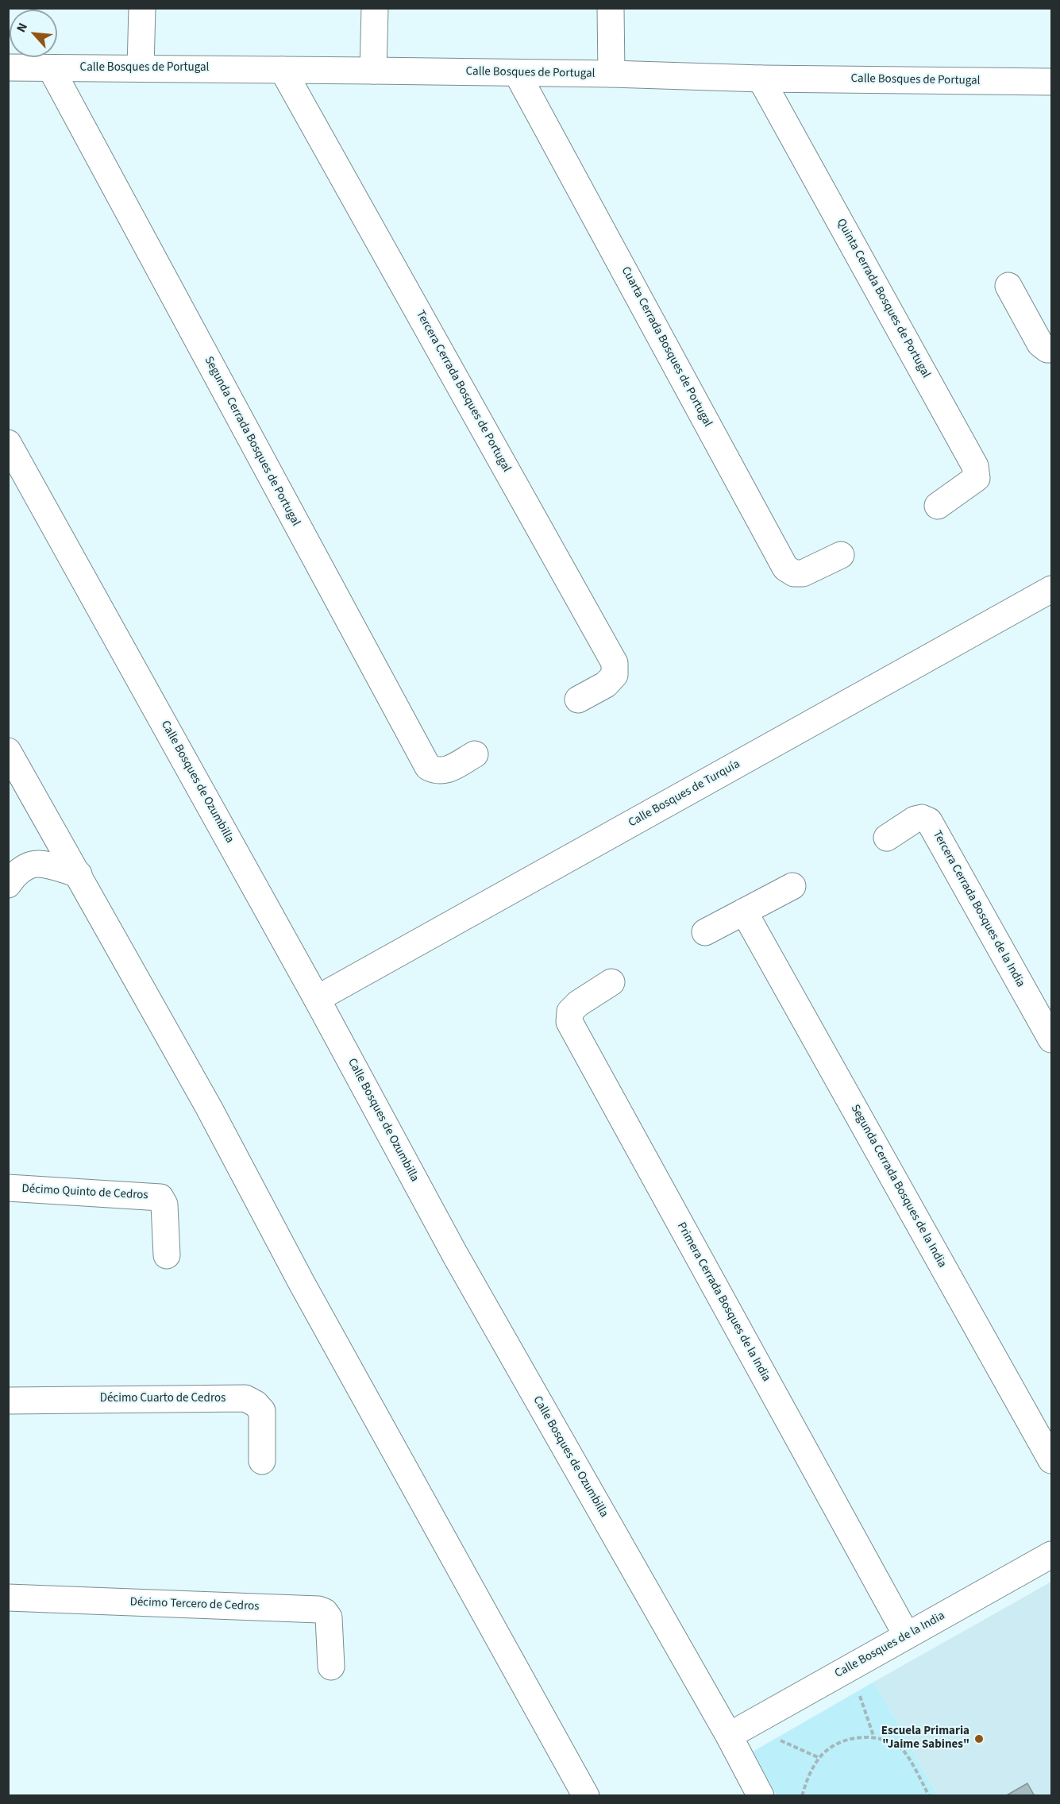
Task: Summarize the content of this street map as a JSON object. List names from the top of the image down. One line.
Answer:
{"streets":{"street":["Calle Bosques de Portugal","Quinta Cerrada Bosques de Portugal","Cuarta Cerrada Bosques de Portugal","Tercera Cerrada Bosques de Portugal","Segunda Cerrada Bosques de Portugal","Calle Bosques de Ozumbilla","Calle Bosques de Turquía","Tercera Cerrada Bosques de la India","Segunda Cerrada Bosques de la India","Décimo Quinto de Cedros","Primera Cerrada Bosques de la India","Décimo Cuarto de Cedros","Décimo Tercero de Cedros","Calle Bosques de la India"]},"crossings":[["Calle Bosques de Portugal","Quinta Cerrada Bosques de Portugal"],["Calle Bosques de Portugal","Cuarta Cerrada Bosques de Portugal"],["Calle Bosques de Portugal","Tercera Cerrada Bosques de Portugal"],["Calle Bosques de Portugal","Segunda Cerrada Bosques de Portugal"],["Calle Bosques de Ozumbilla","Calle Bosques de Turquía"],["Calle Bosques de Ozumbilla","Calle Bosques de la India"],["Primera Cerrada Bosques de la India","Calle Bosques de la India"]],"places":["Escuela Primaria \"Jaime Sabines\""],"north":"top left"}
